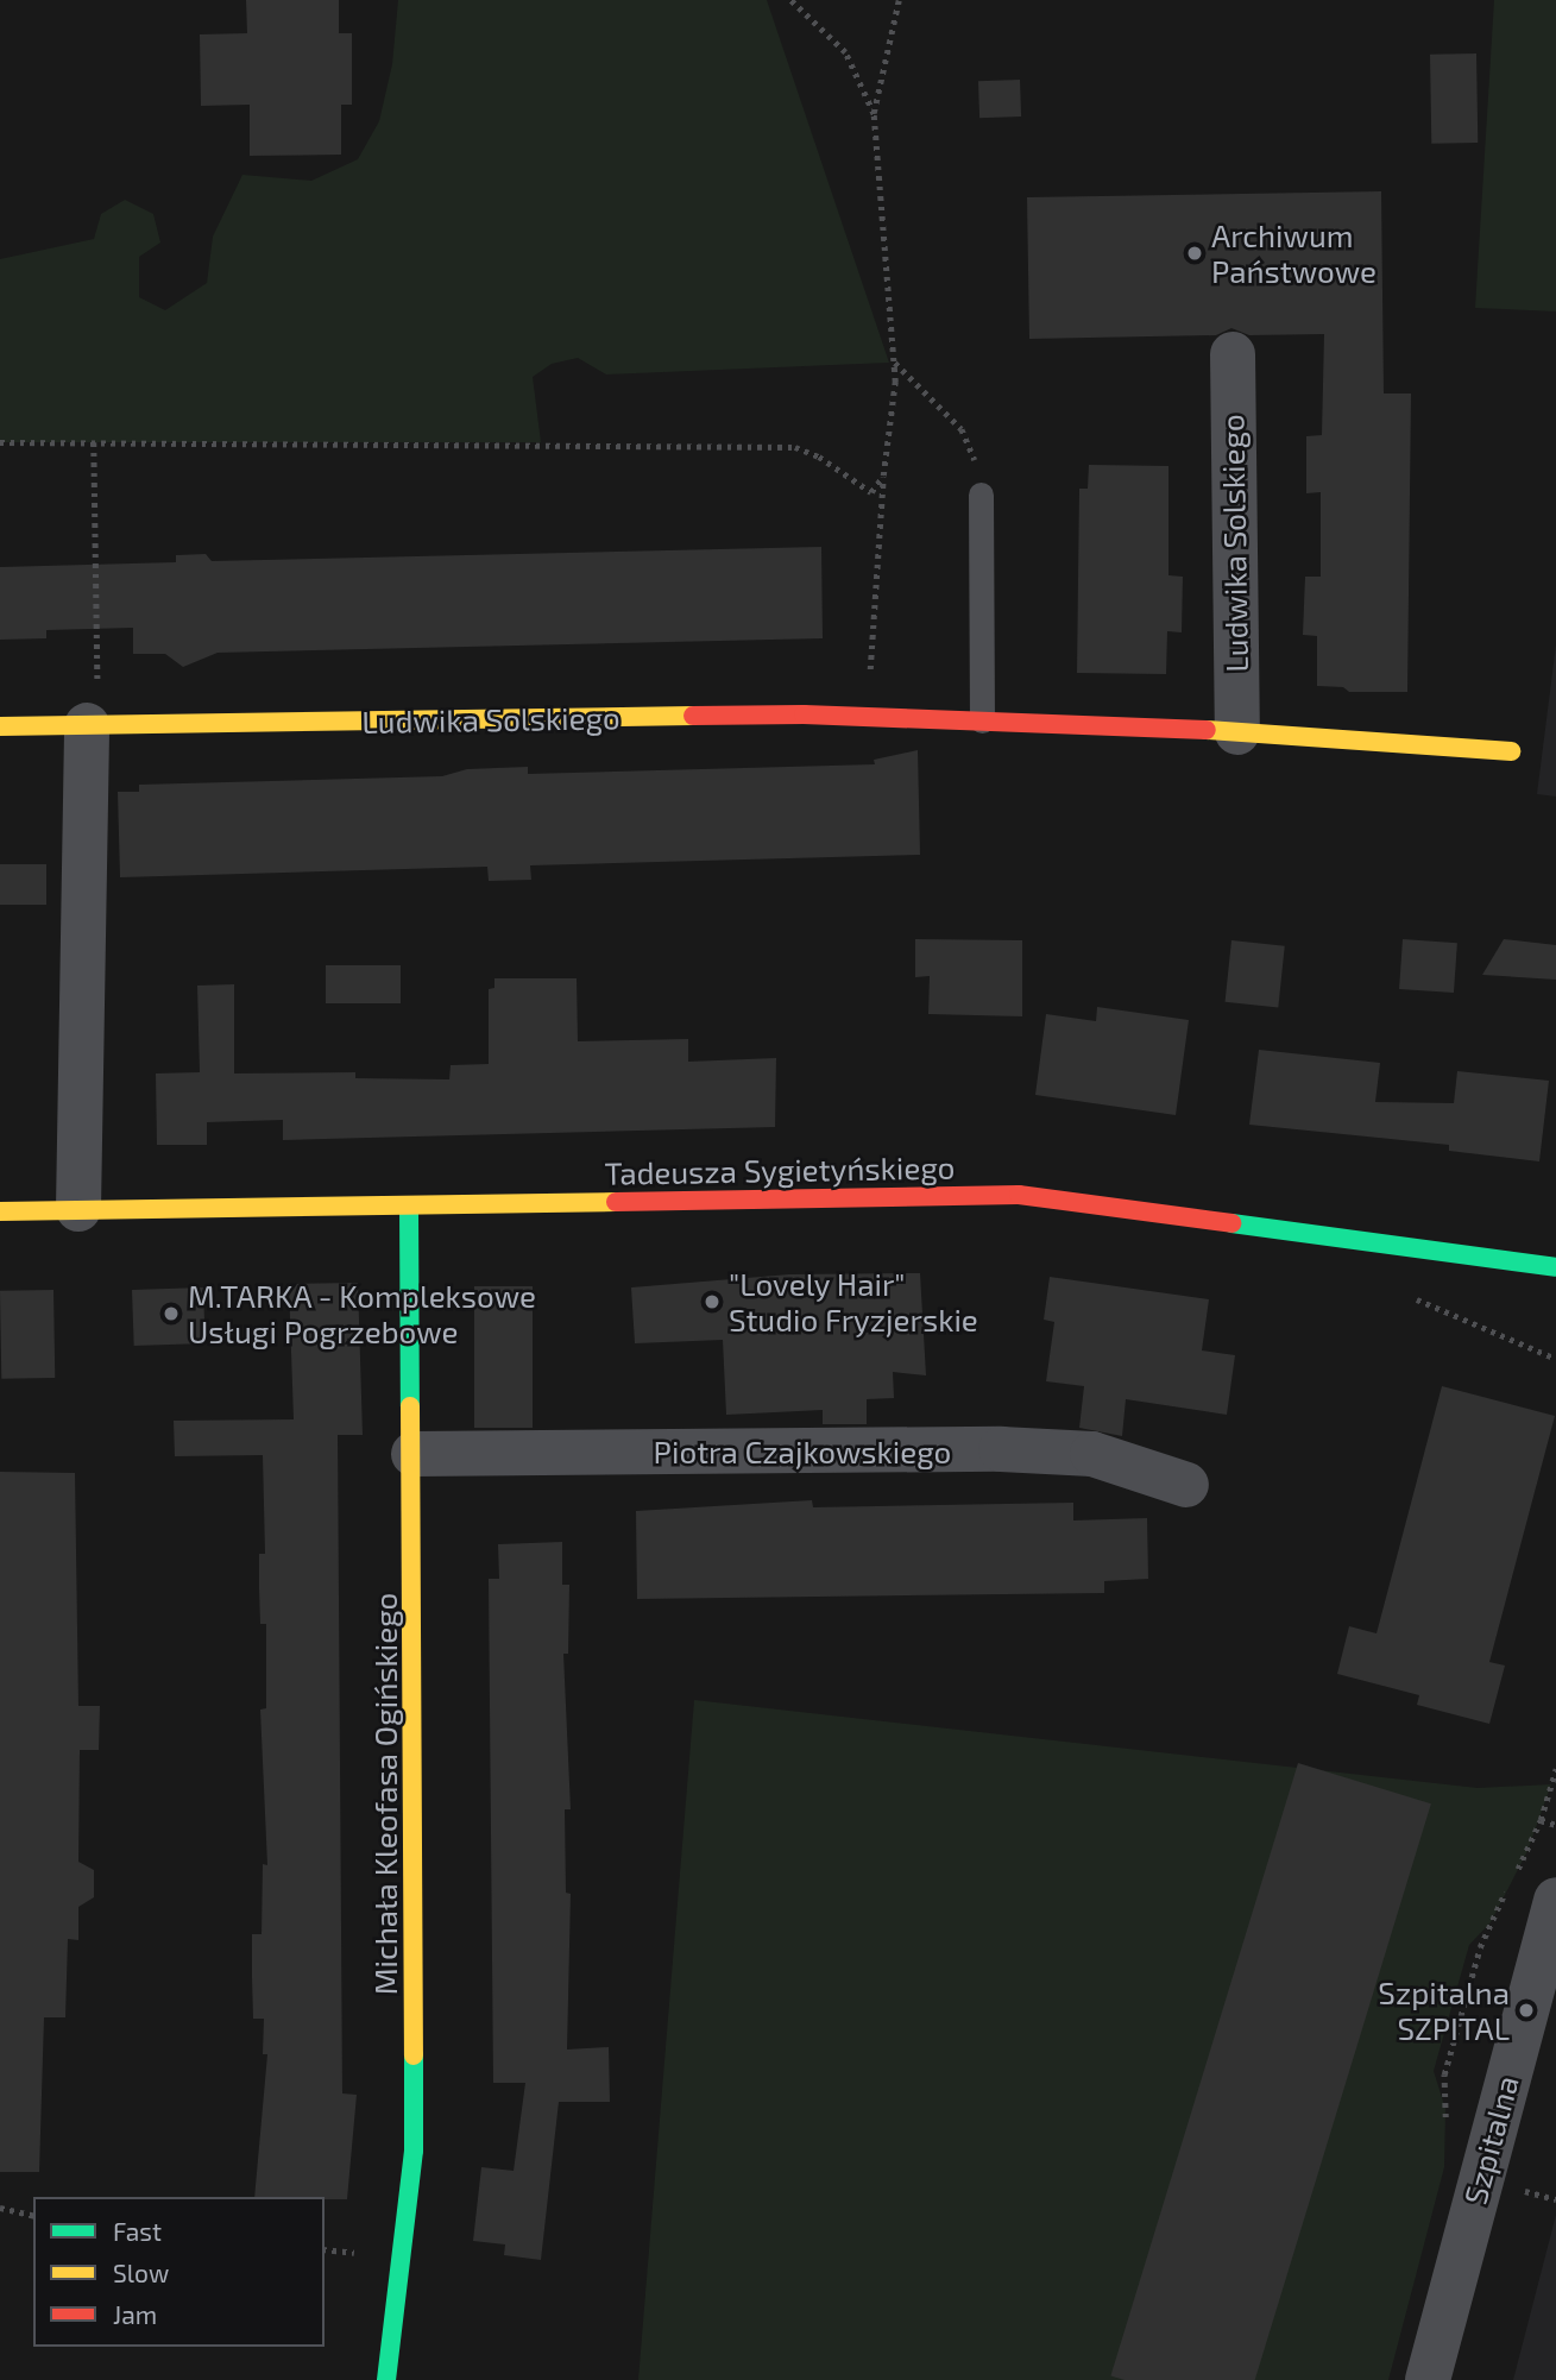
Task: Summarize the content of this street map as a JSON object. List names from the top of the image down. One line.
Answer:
{"streets":{"street":["Ludwika Solskiego","Tadeusza Sygietyńskiego","Piotra Czajkowskiego","Michała Kleofasa Ogińskiego","Szpitalna"]},"crossings":[["Tadeusza Sygietyńskiego","Michała Kleofasa Ogińskiego"],["Piotra Czajkowskiego","Michała Kleofasa Ogińskiego"]],"places":["Archiwum Państwowe","\"Lovely Hair\" Studio Fryzjerskie","M.TARKA - Kompleksowe Usługi Pogrzebowe","Szpitalna SZPITAL"],"legend":["Fast","Slow","Jam"]}
